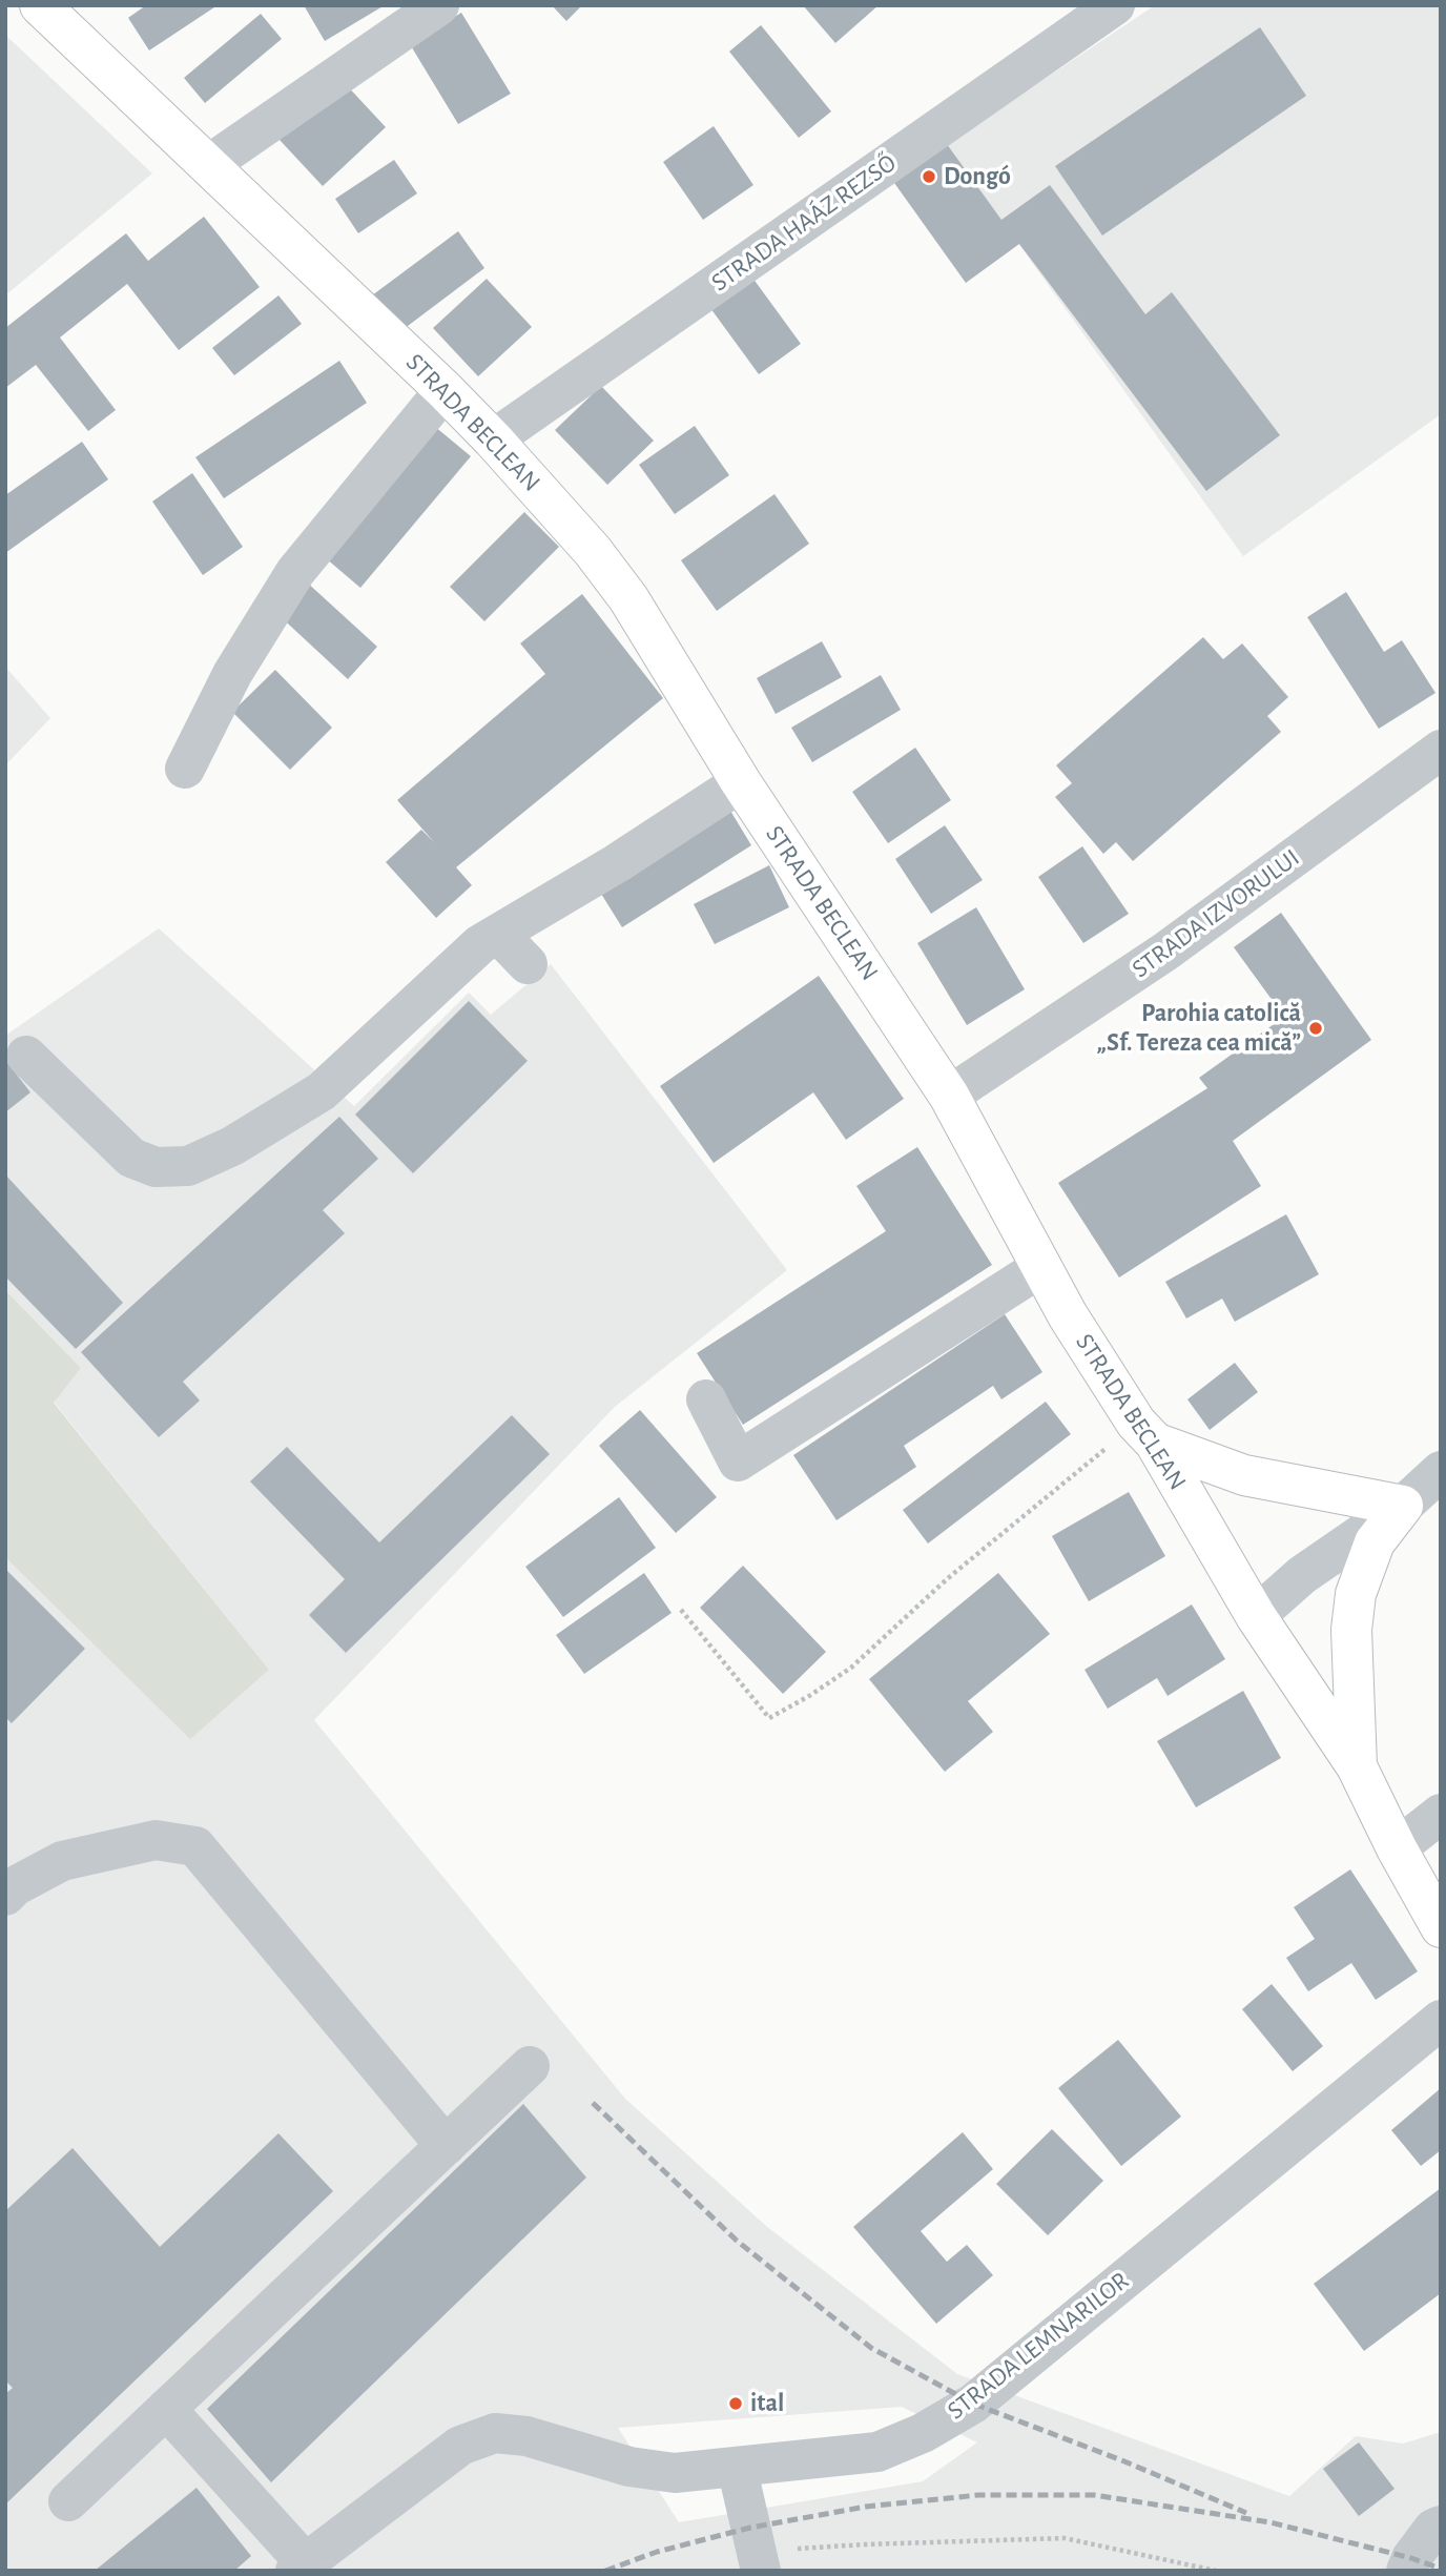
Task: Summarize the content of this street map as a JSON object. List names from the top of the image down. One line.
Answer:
{"streets":{"main road":["STRADA BECLEAN"],"street":["STRADA HAÁZ REZSŐ","STRADA IZVORULUI","STRADA LEMNARILOR"]},"crossings":[["STRADA HAÁZ REZSŐ","STRADA BECLEAN"],["STRADA BECLEAN","STRADA IZVORULUI"]],"places":["Dongó","Parohia catolică „Sf. Tereza cea mică”","ital"]}
